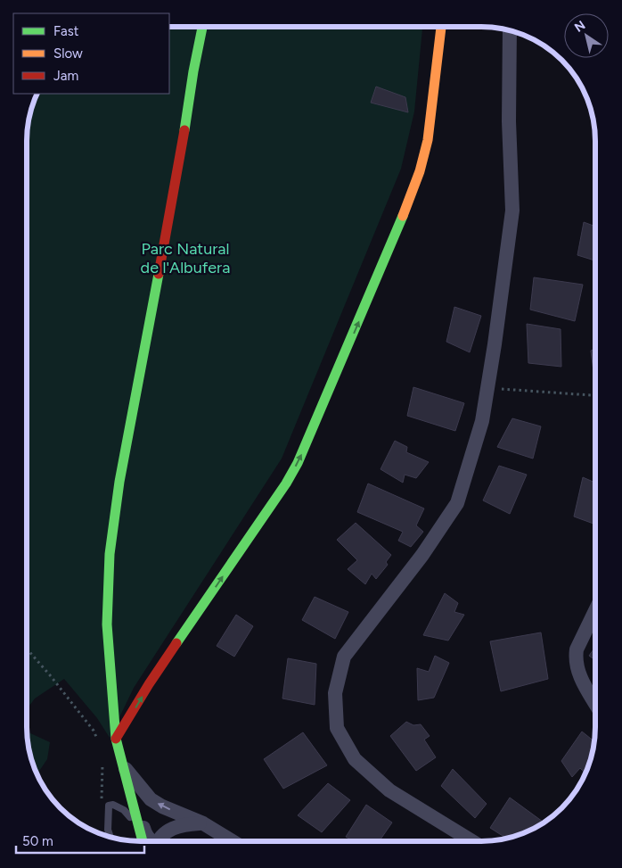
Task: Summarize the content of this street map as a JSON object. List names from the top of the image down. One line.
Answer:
{"parks":["Parc Natural de l'Albufera"],"legend":["Fast","Slow","Jam"],"scale_bar":"50 m","north":"top left"}
